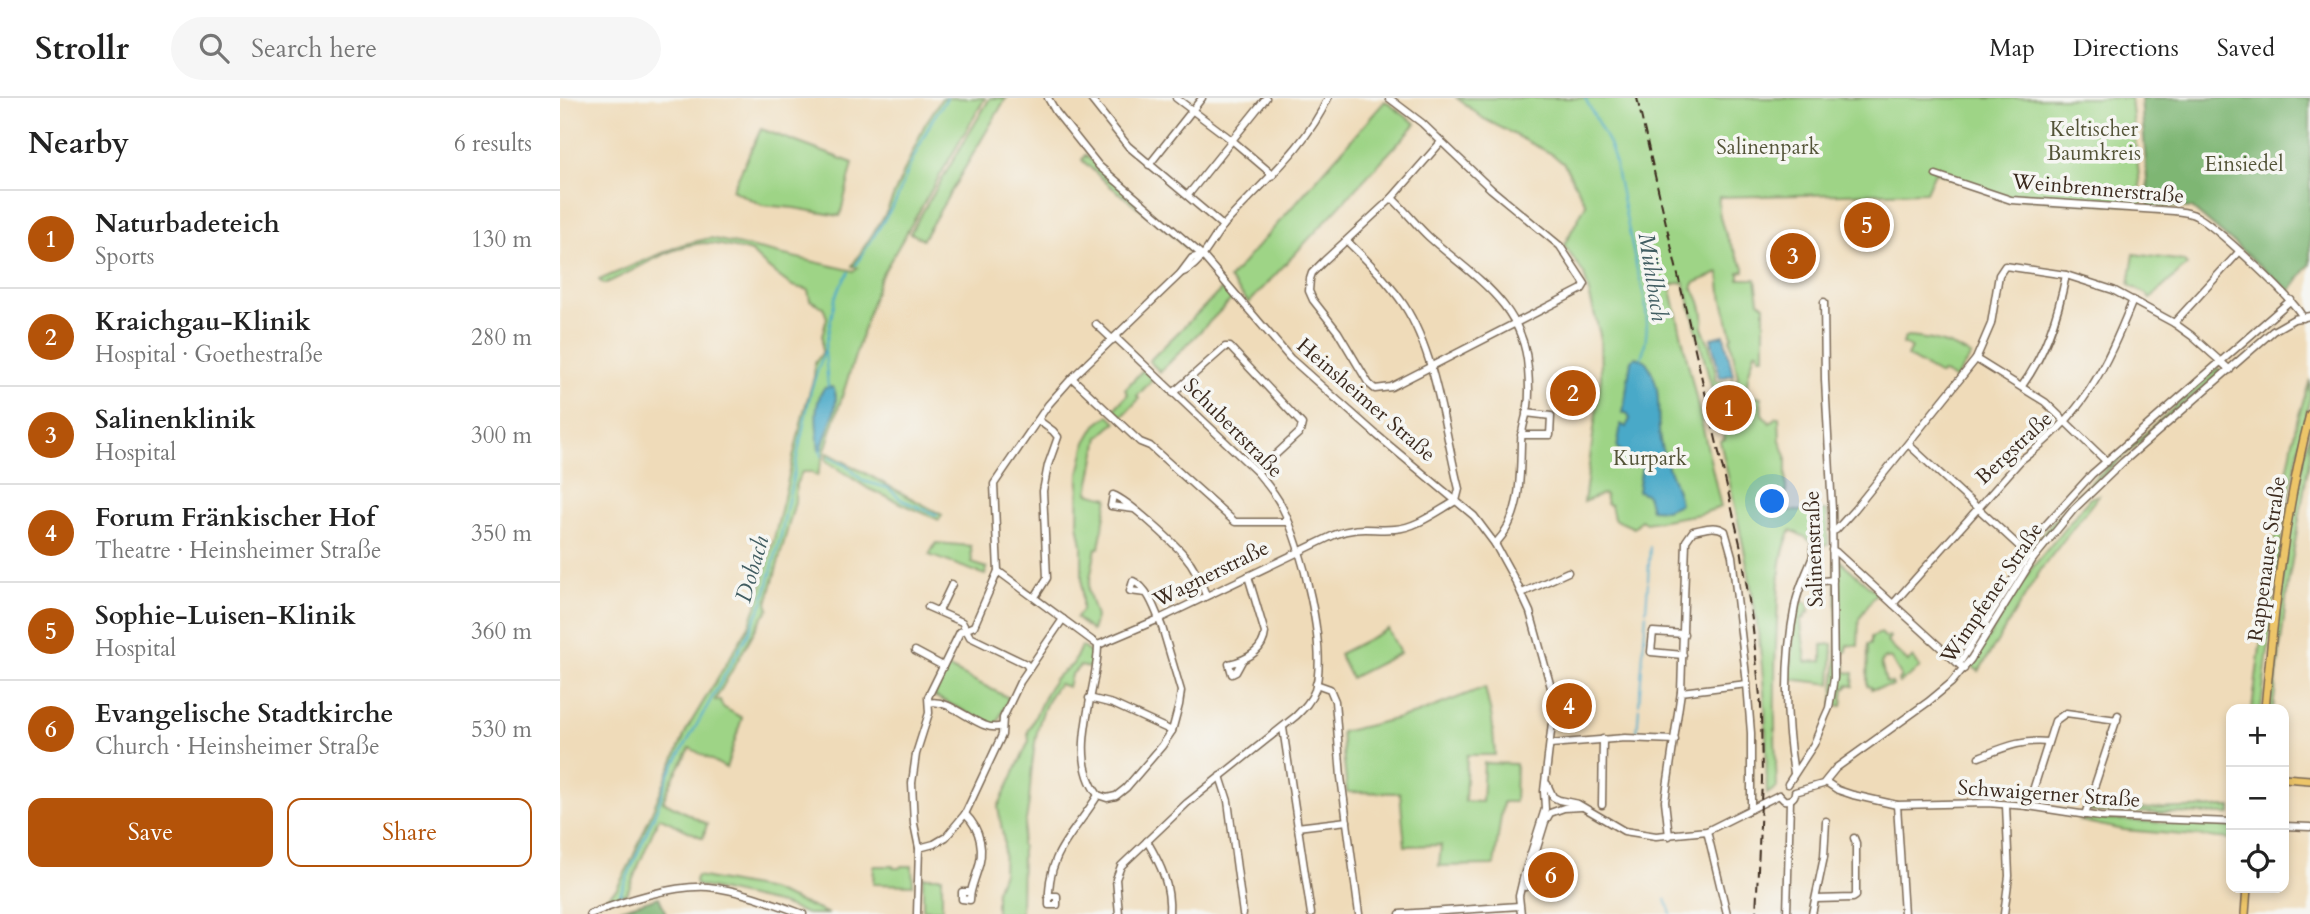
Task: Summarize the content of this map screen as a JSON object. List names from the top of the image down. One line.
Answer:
{"streets":{"main road":["Rappenauer Straße"],"street":["Weinbrennerstraße","Heinsheimer Straße","Schubertstraße","Bergstraße","Salinenstraße","Wagnerstraße","Wimpfener Straße","Schwaigerner Straße"]},"crossings":[["Weinbrennerstraße","Wimpfener Straße"],["Heinsheimer Straße","Wagnerstraße"],["Schubertstraße","Wagnerstraße"],["Salinenstraße","Wimpfener Straße"],["Wimpfener Straße","Schwaigerner Straße"]],"water":["Mühlbach","Dobach"],"parks":["Keltischer Baumkreis","Salinenpark","Einsiedel","Kurpark"],"page":{"header":"Strollr","search":"Search here","nav":["Map","Directions","Saved"],"heading":["Nearby","6 results"],"list":[{"mark":"1","name":"Naturbadeteich","note":"Sports","value":"130 m"},{"mark":"2","name":"Kraichgau-Klinik","note":"Hospital · Goethestraße","value":"280 m"},{"mark":"3","name":"Salinenklinik","note":"Hospital","value":"300 m"},{"mark":"4","name":"Forum Fränkischer Hof","note":"Theatre · Heinsheimer Straße","value":"350 m"},{"mark":"5","name":"Sophie-Luisen-Klinik","note":"Hospital","value":"360 m"},{"mark":"6","name":"Evangelische Stadtkirche","note":"Church · Heinsheimer Straße","value":"530 m"}],"pins":["5","3","2","1","4","6"],"map_buttons":["+","−"],"buttons":["Save","Share"]}}
